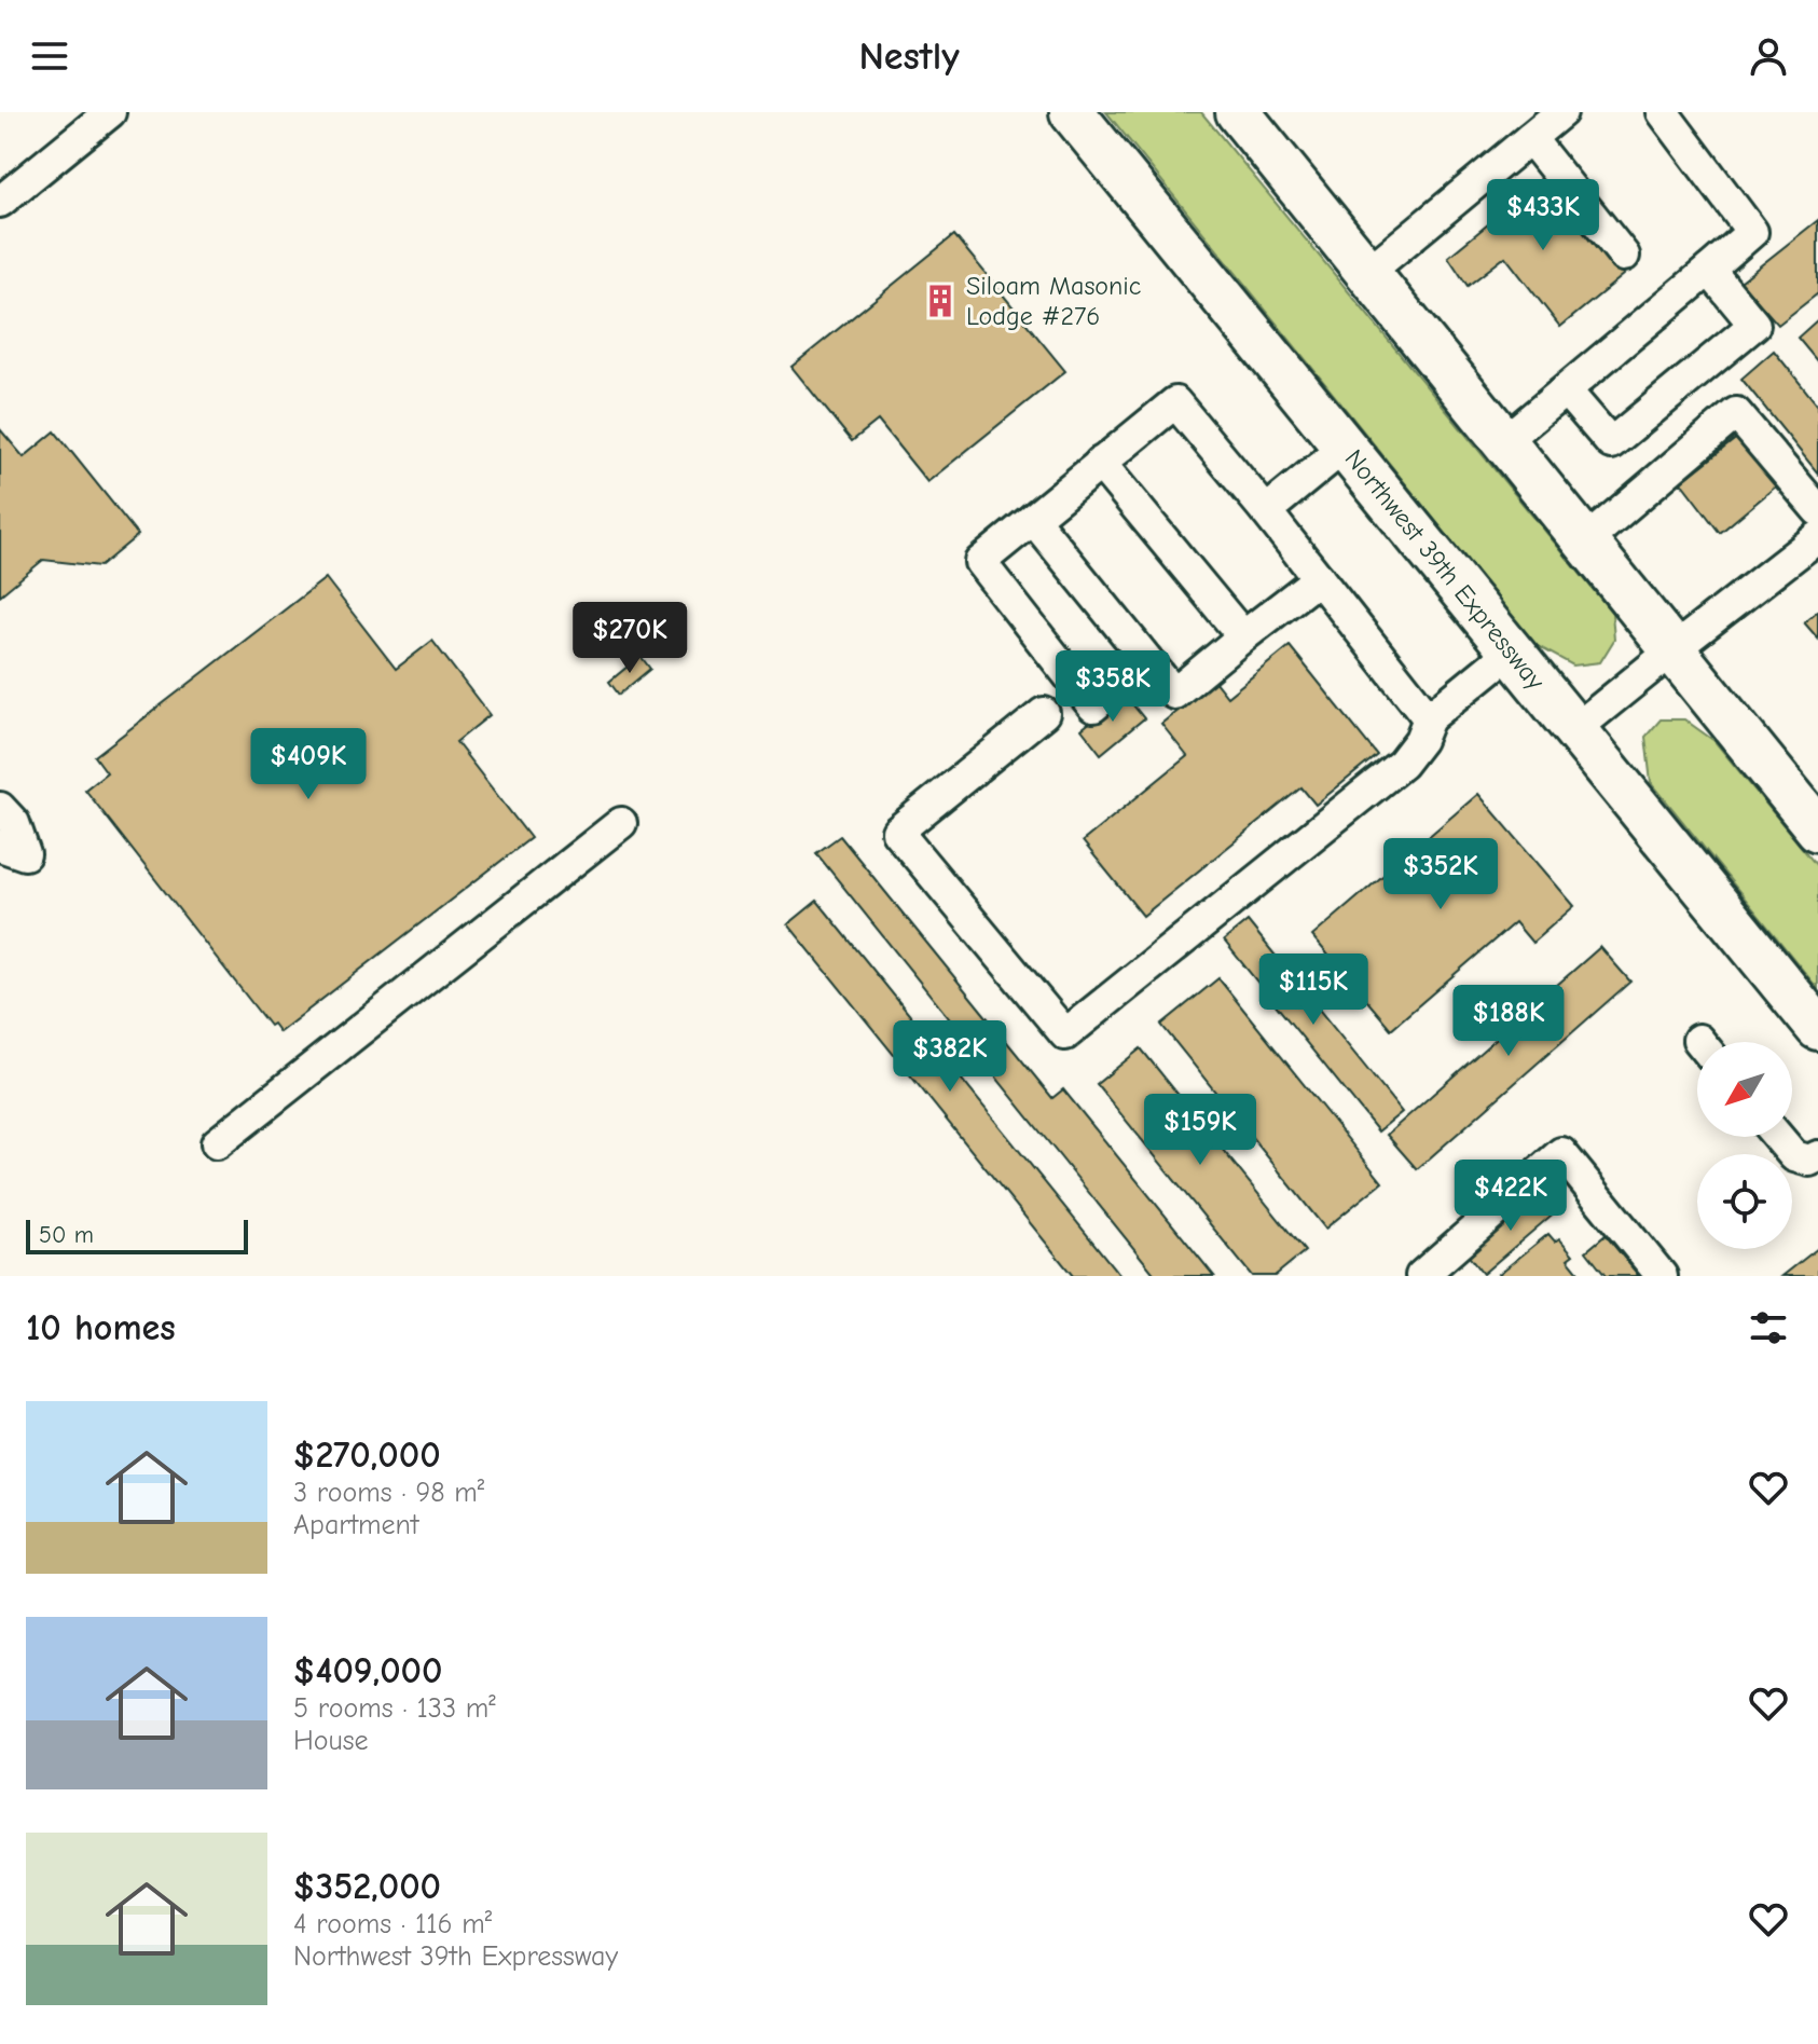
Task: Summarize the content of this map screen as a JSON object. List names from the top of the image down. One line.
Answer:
{"streets":{"highway":["Northwest 39th Expressway"]},"places":{"building":["Siloam Masonic Lodge #276"]},"scale_bar":"50 m","north":"bottom left","page":{"header":"Nestly","price":["$433K","$270K","$358K","$409K","$352K","$115K","$188K","$382K","$159K","$422K"],"scale":"50 m","heading":"10 homes","list":[{"name":"$270,000","note":"3 rooms · 98 m² · Apartment"},{"name":"$409,000","note":"5 rooms · 133 m² · House"},{"name":"$352,000","note":"4 rooms · 116 m² · Northwest 39th Expressway"}]}}
